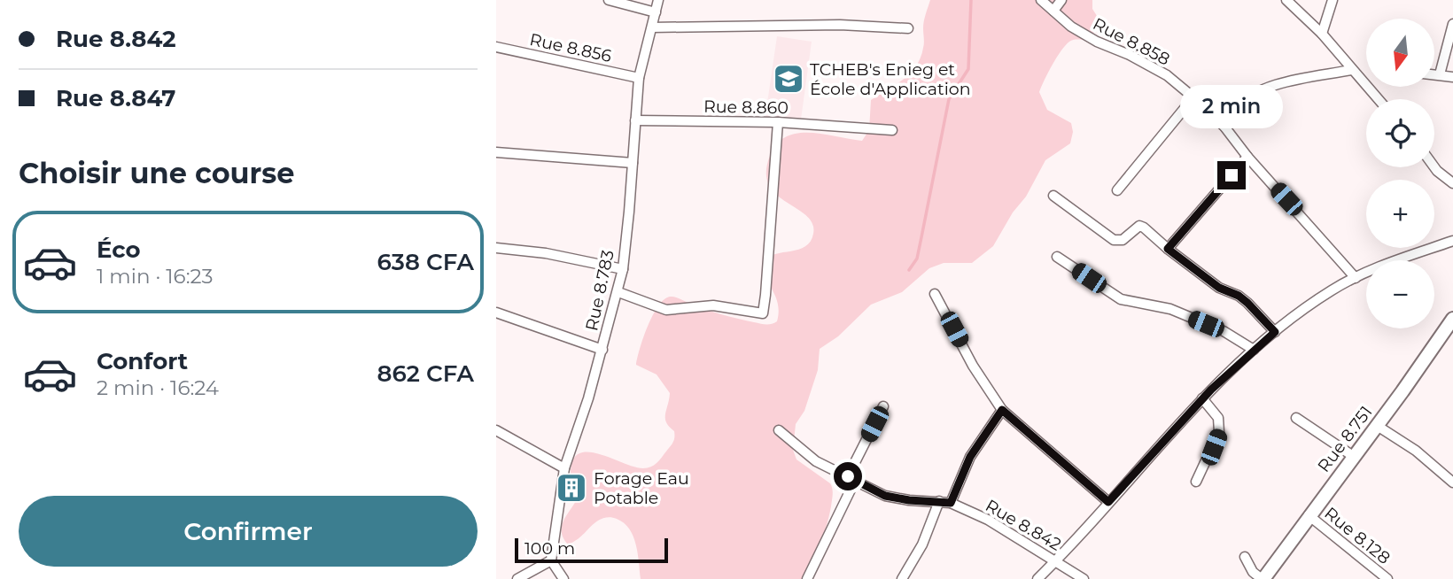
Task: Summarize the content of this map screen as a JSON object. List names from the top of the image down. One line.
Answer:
{"streets":{"main road":["Rue 8.751"],"street":["Rue 8.858","Rue 8.856","Rue 8.860","Rue 8.783","Rue 8.842","Rue 8.128"]},"crossings":[["Rue 8.856","Rue 8.783"],["Rue 8.860","Rue 8.783"],["Rue 8.751","Rue 8.128"]],"places":{"school or university":["TCHEB's Enieg et École d'Application"],"building":["Forage Eau Potable"]},"scale_bar":"100 m","north":"bottom","page":{"banner":["Rue 8.842","Rue 8.847"],"map_buttons":["+","−"],"bubble":"2 min","heading":"Choisir une course","list":[{"name":"Éco","note":"1 min · 16:23","value":"638 CFA"},{"name":"Confort","note":"2 min · 16:24","value":"862 CFA"}],"buttons":"Confirmer","scale":"100 m"}}
